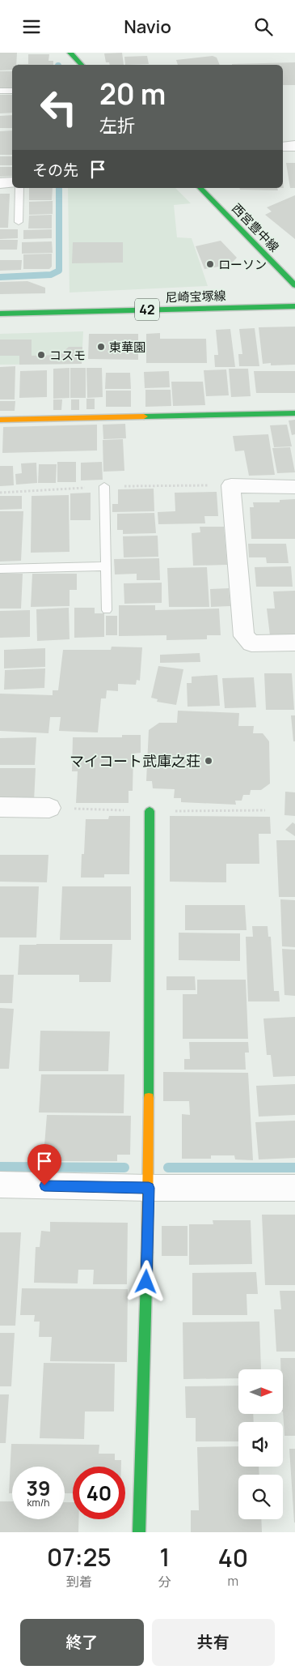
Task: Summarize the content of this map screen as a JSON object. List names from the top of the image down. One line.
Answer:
{"streets":{"street":["西宮豊中線","尼崎宝塚線","42"]},"places":["ローソン","東華園","コスモ","マイコート武庫之荘"],"north":"right","page":{"header":"Navio","turn":["20 m","左折"],"then":"その先","speed":"39 km/h","limit":"40","eta":["07:25","到着","1","分","40","m"],"buttons":["終了","共有"]}}
